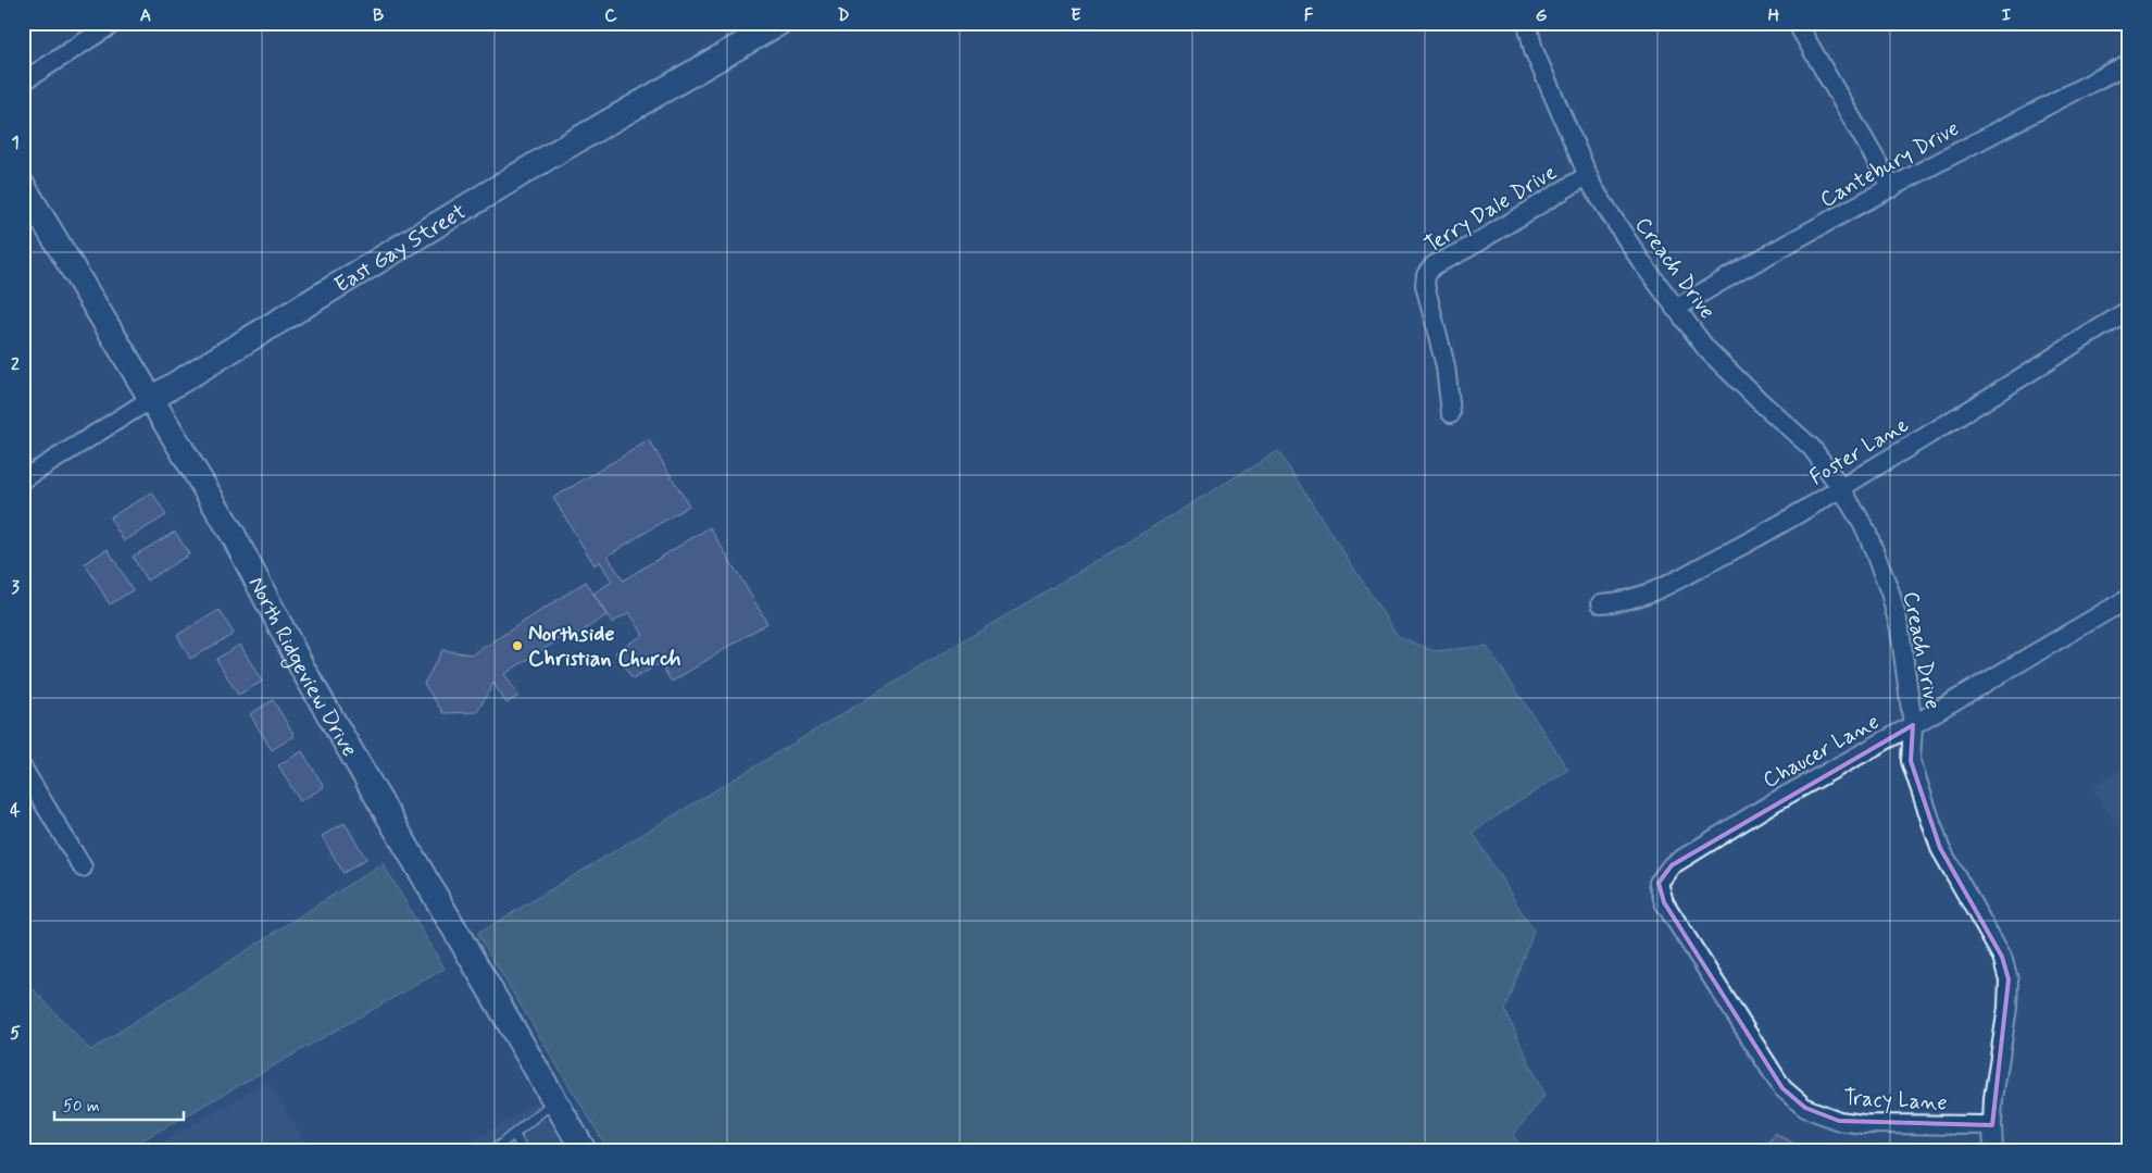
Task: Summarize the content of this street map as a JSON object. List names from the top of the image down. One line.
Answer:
{"streets":{"main road":["East Gay Street","North Ridgeview Drive"],"street":["Cantebury Drive","Terry Dale Drive","Creach Drive","Foster Lane","Chaucer Lane","Tracy Lane"]},"crossings":[["Cantebury Drive","Creach Drive"],["Terry Dale Drive","Creach Drive"],["East Gay Street","North Ridgeview Drive"],["Creach Drive","Foster Lane"],["Creach Drive","Chaucer Lane"],["Creach Drive","Tracy Lane"],["Chaucer Lane","Tracy Lane"]],"places":["Northside Christian Church"],"scale_bar":"50 m","grid":{"columns":["A","B","C","D","E","F","G","H","I"],"rows":["1","2","3","4","5"]}}
